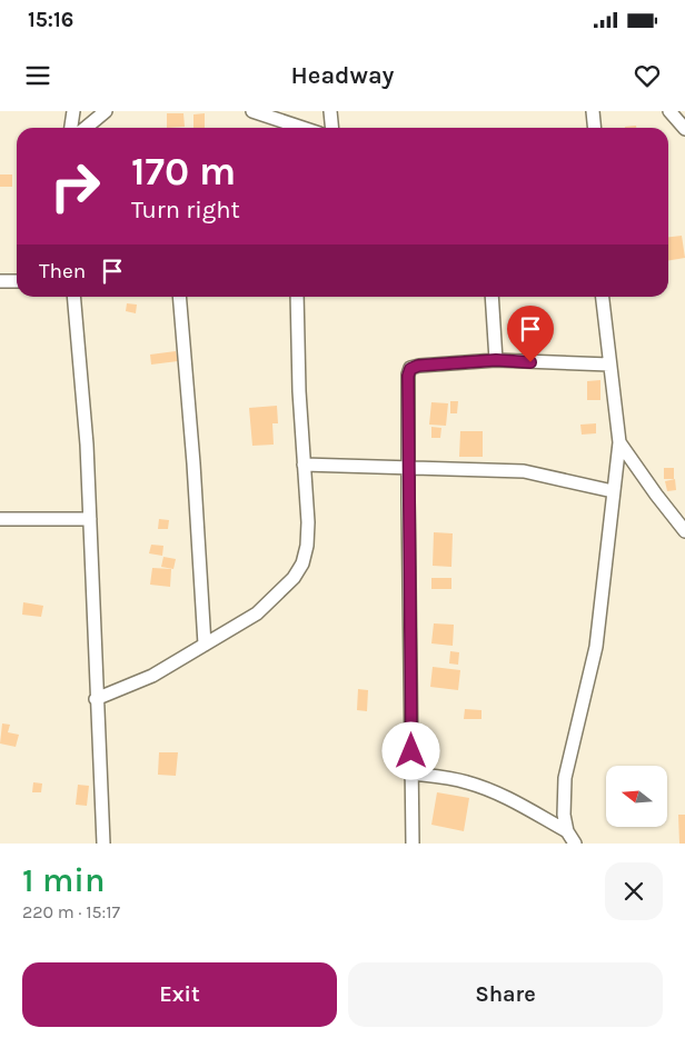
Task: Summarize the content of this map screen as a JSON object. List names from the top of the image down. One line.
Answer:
{"north":"left","page":{"status":"15:16","header":"Headway","turn":["170 m","Turn right"],"then":"Then","heading":["1 min","220 m · 15:17"],"buttons":["Exit","Share"]}}
